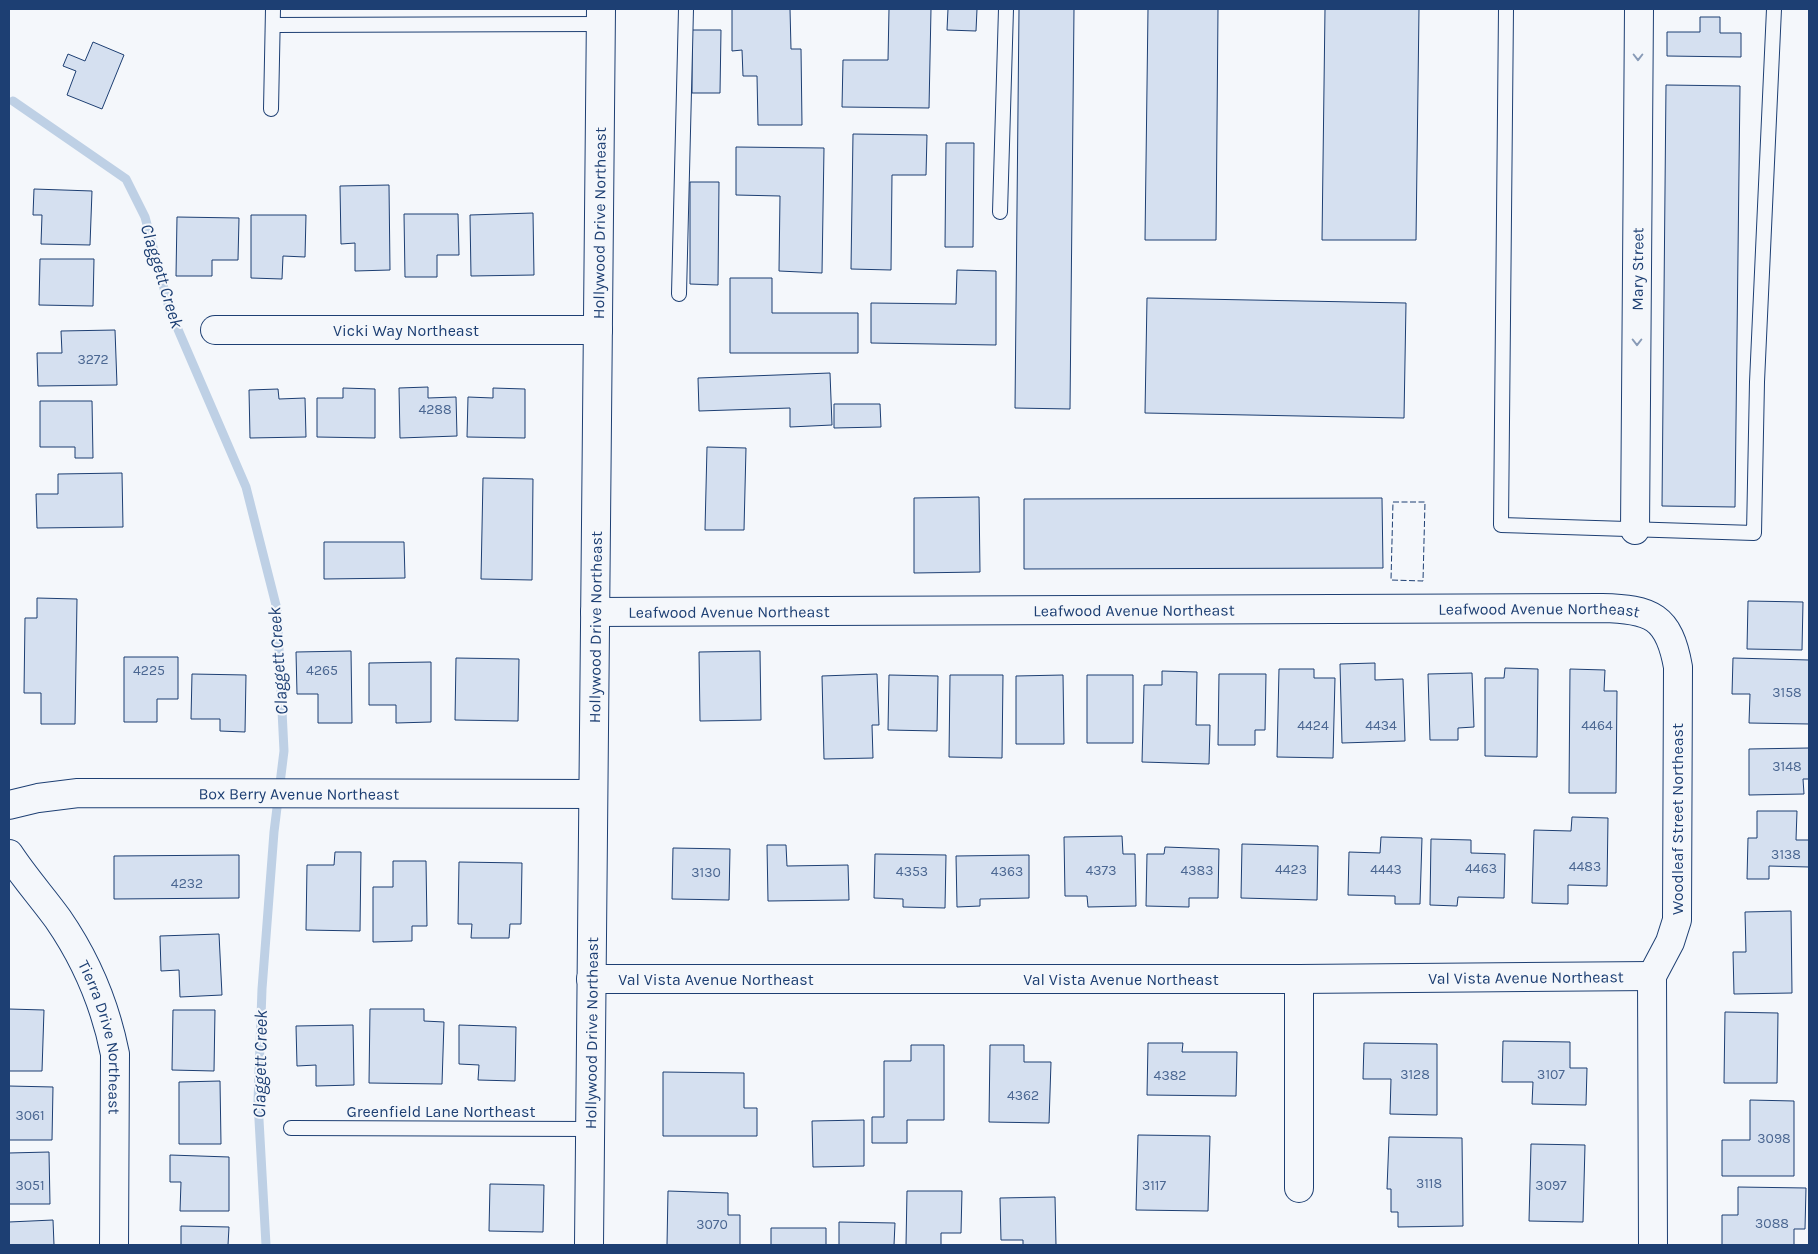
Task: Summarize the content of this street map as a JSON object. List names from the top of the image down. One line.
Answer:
{"streets":{"street":["Hollywood Drive Northeast","Mary Street","Vicki Way Northeast","Leafwood Avenue Northeast","Box Berry Avenue Northeast","Woodleaf Street Northeast","Val Vista Avenue Northeast","Tierra Drive Northeast"],"lane":["Greenfield Lane Northeast"]},"crossings":[["Hollywood Drive Northeast","Vicki Way Northeast"],["Hollywood Drive Northeast","Leafwood Avenue Northeast"],["Hollywood Drive Northeast","Box Berry Avenue Northeast"],["Hollywood Drive Northeast","Val Vista Avenue Northeast"],["Hollywood Drive Northeast","Greenfield Lane Northeast"],["Leafwood Avenue Northeast","Woodleaf Street Northeast"],["Woodleaf Street Northeast","Val Vista Avenue Northeast"]],"one_way":["Mary Street"],"water":["Claggett Creek"],"house_numbers":["3272","4288","4225","4265","3158","4424","4434","4464","3148","3138","4483","4463","4423","4443","4373","4383","4353","4363","3130","4232","3128","3107","4382","4362","3061","3098","3118","3051","3117","3097","3088","3070"]}
